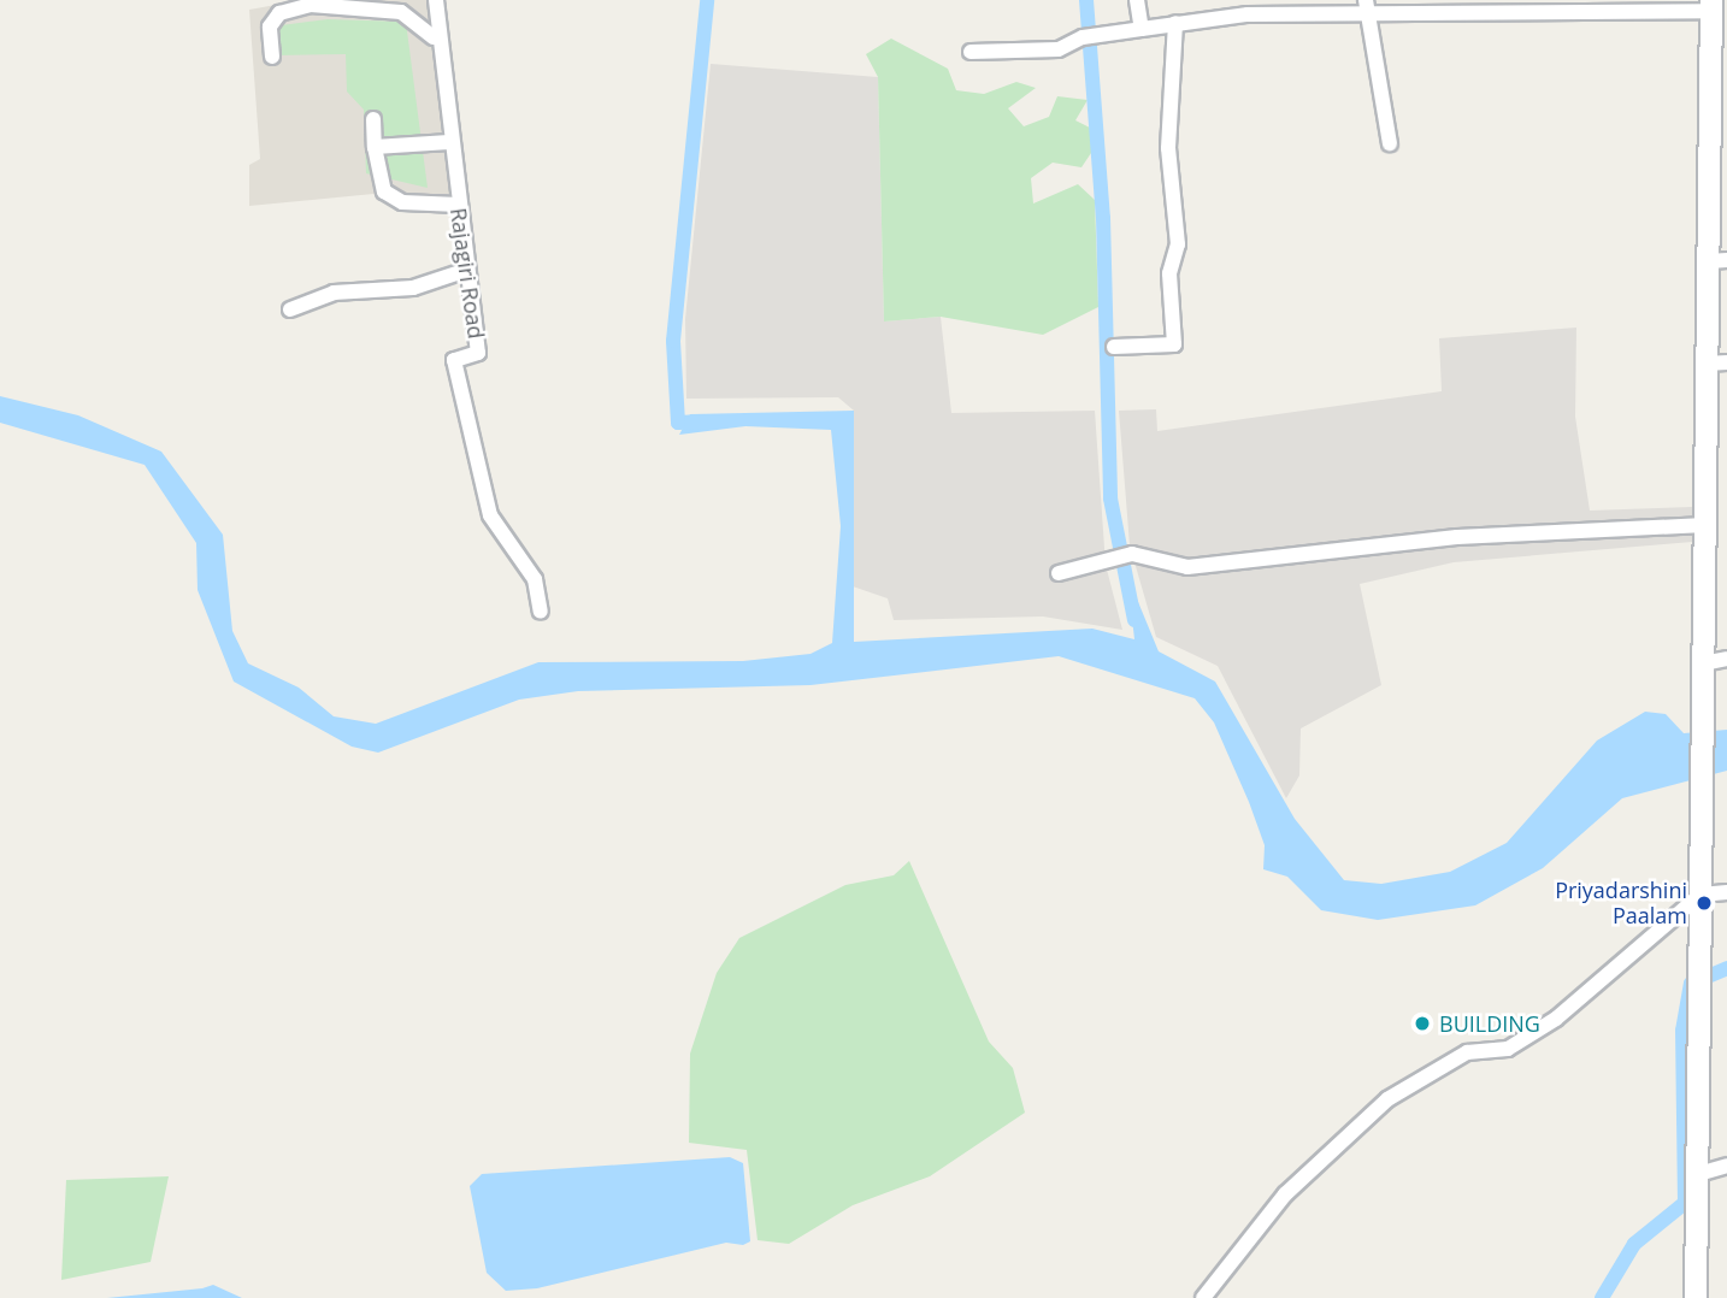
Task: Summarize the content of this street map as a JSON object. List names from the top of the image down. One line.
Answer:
{"streets":{"street":["Rajagiri Road"]},"places":["Priyadarshini Paalam","BUILDING"]}
